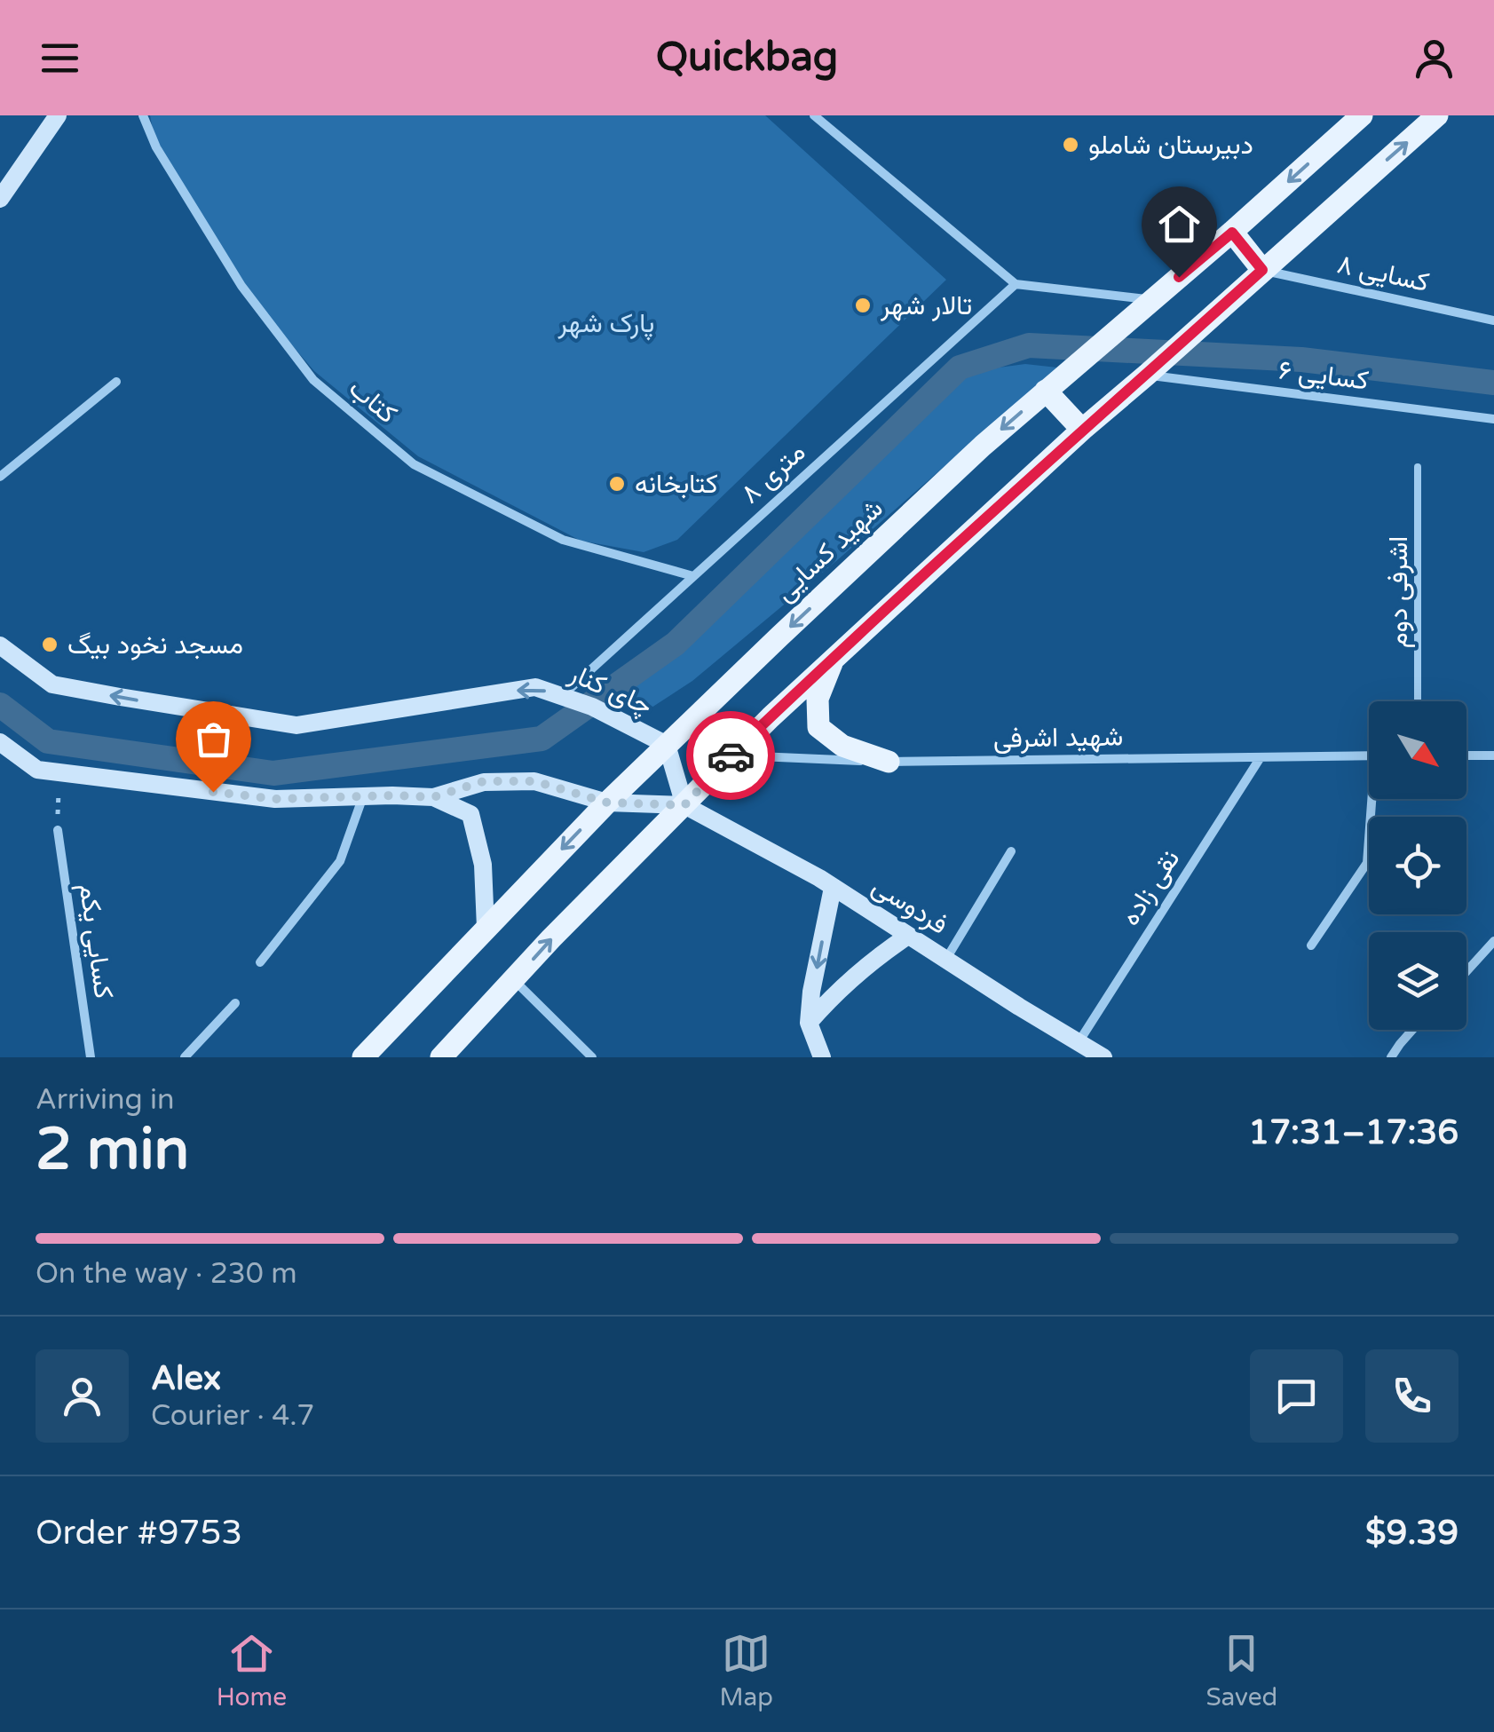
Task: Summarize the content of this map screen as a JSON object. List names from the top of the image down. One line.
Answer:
{"streets":{"main road":["شهید کسایی"],"street":["‌کسایی ۸","کسایی ۶","کتاب","۸ متری","چای کنار","شهید اشرفی","نقی زاده","فردوسی","کسایی یکم"],"lane":["اشرفی دوم"]},"crossings":[["کتاب","۸ متری"],["۸ متری","چای کنار"],["شهید کسایی","چای کنار"],["چای کنار","فردوسی"],["شهید اشرفی","نقی زاده"],["نقی زاده","فردوسی"]],"parks":["پارک شهر"],"places":["دبیرستان شاملو","تالار شهر","کتابخانه","مسجد نخود‌ بیگ"],"north":"bottom right","page":{"header":"Quickbag","heading":["2 min","Arriving in","17:31–17:36"],"panel":["Alex","Courier · 4.7","Order #9753","$9.39"],"bar":"On the way · 230 m","tabs":["Home","Map","Saved"]}}
